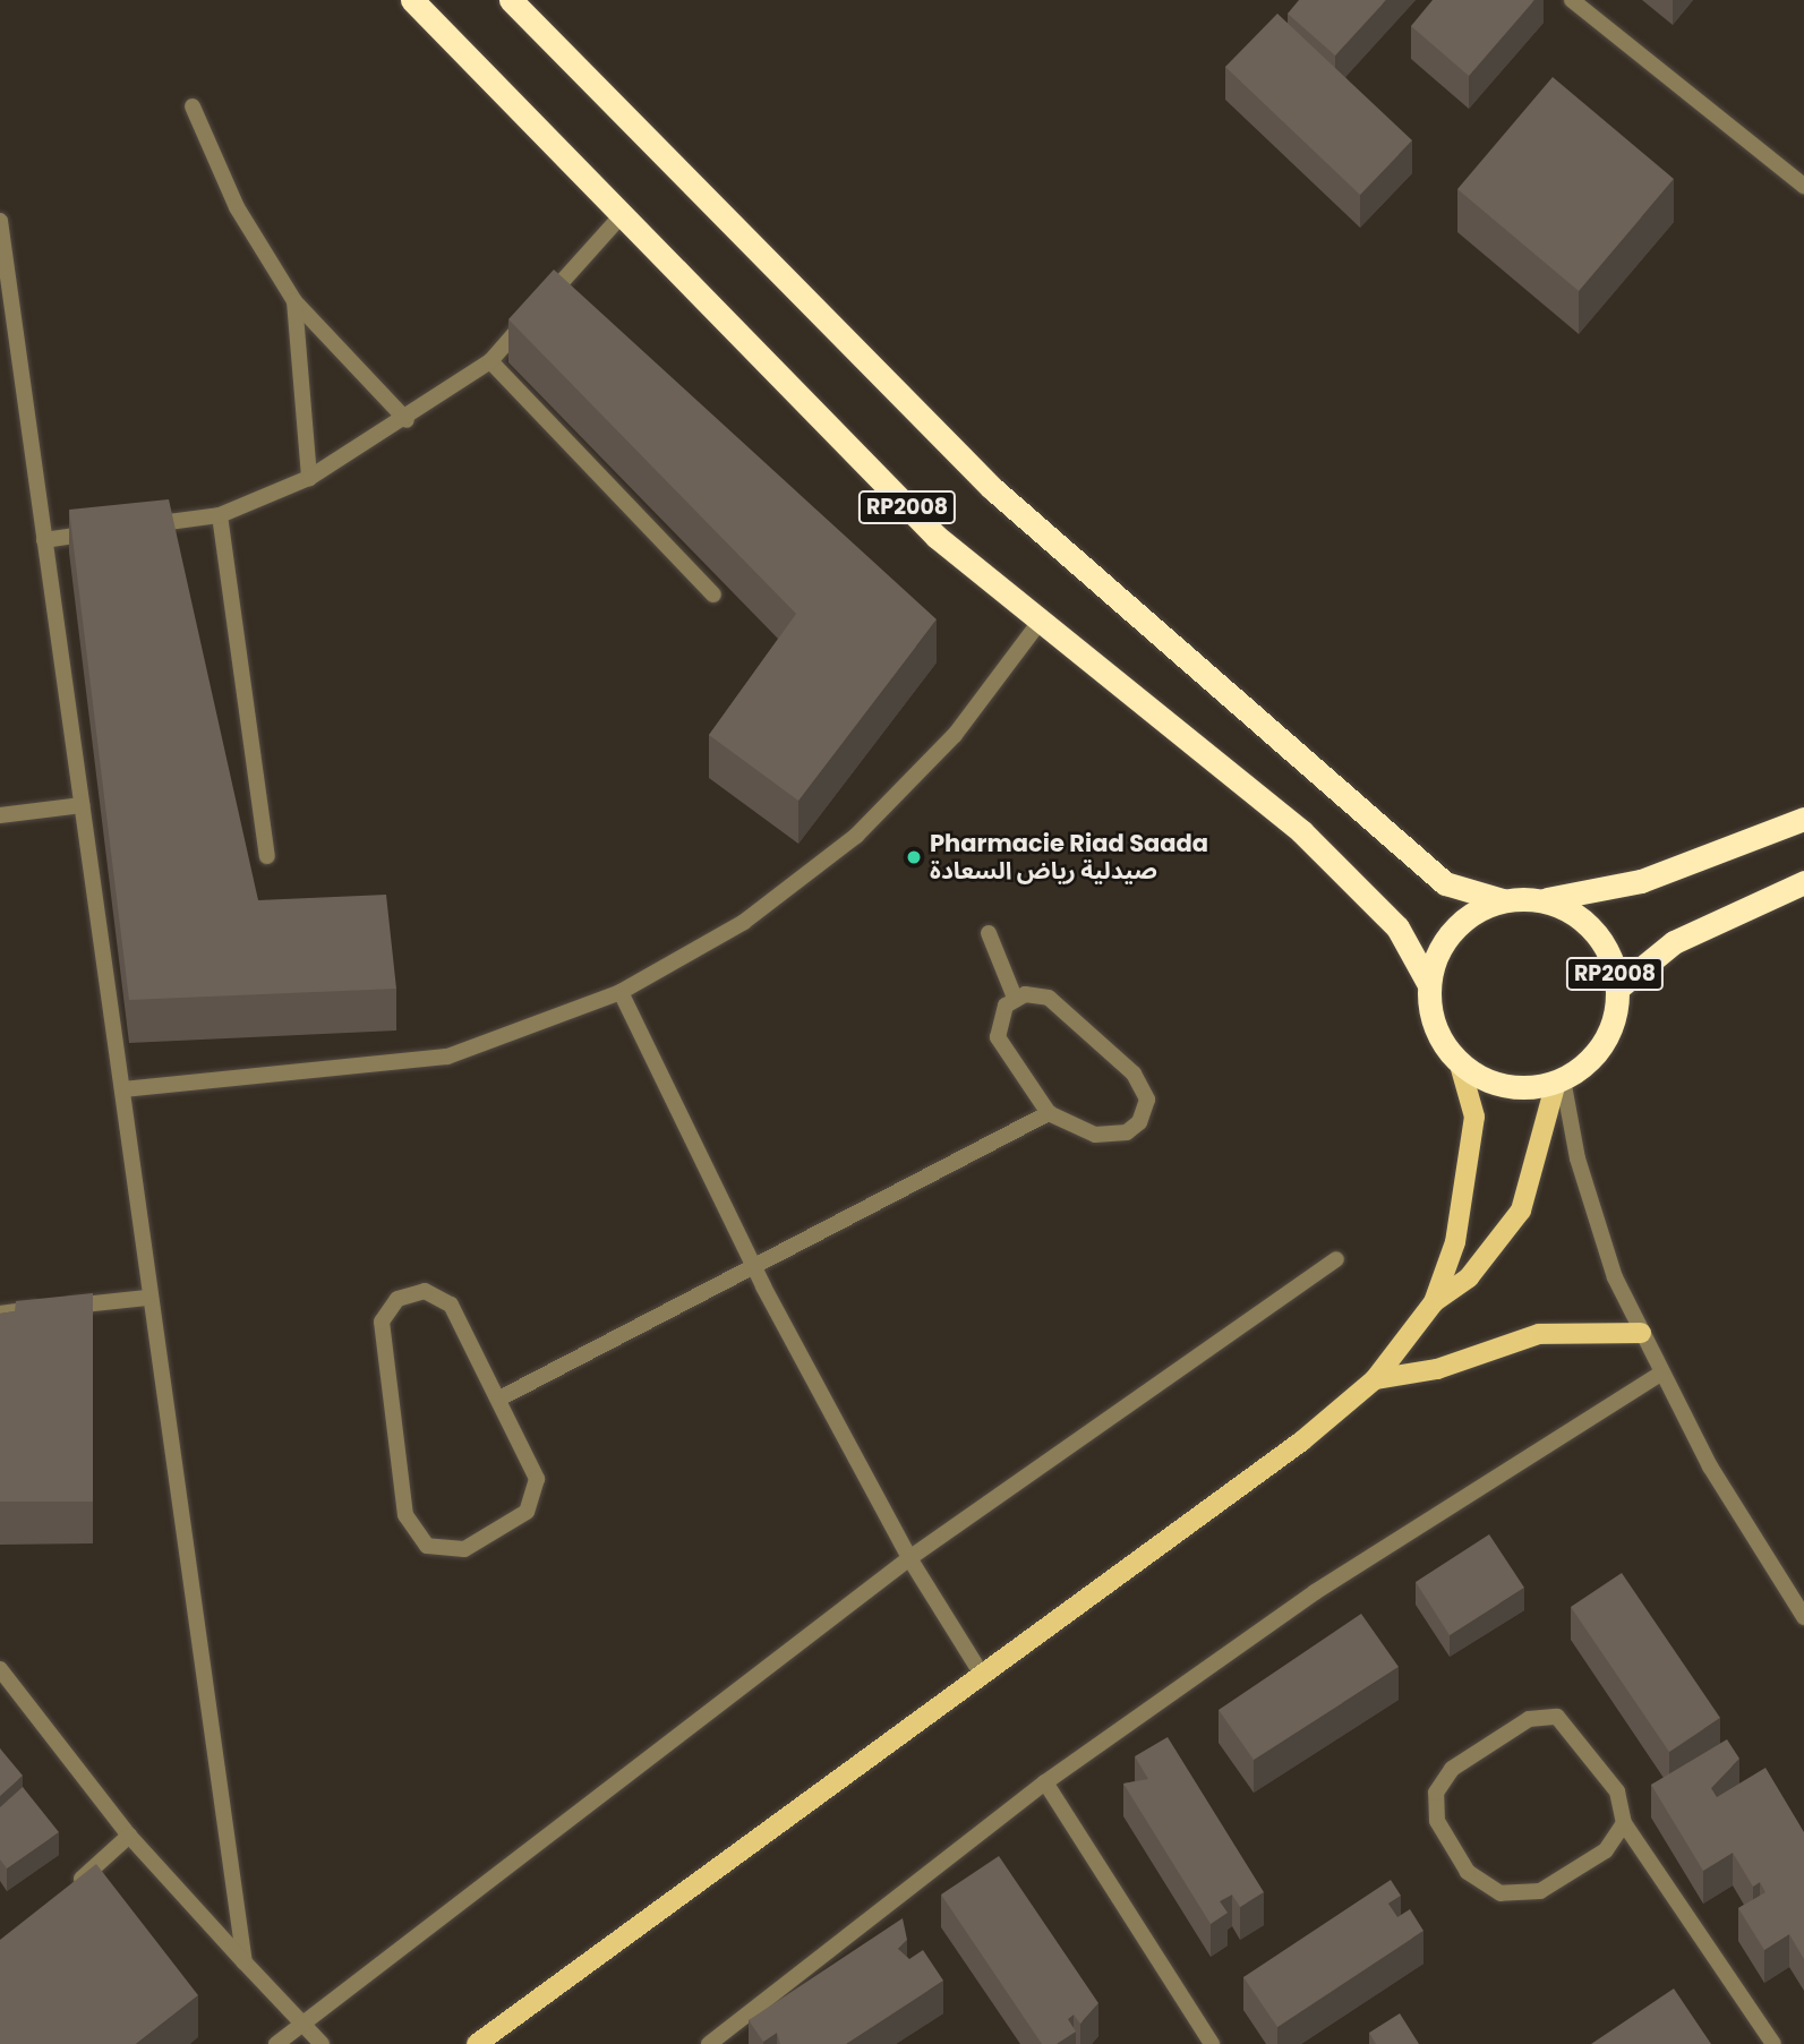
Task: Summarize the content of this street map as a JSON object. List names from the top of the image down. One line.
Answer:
{"streets":{"highway":["RP2008"]},"places":["Pharmacie Riad Saada صيدلية رياض السعادة"]}
